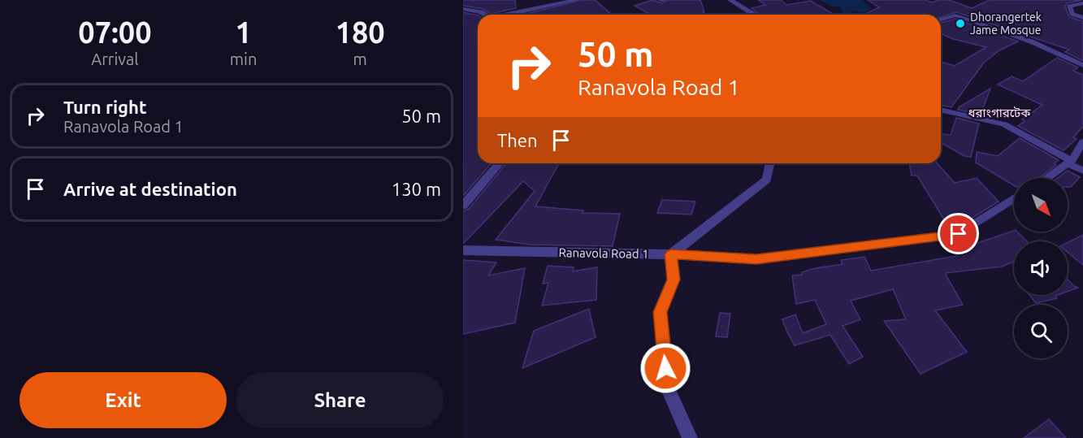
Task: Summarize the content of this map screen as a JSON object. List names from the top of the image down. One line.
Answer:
{"streets":{"street":["Ranavola Road 1"]},"districts":["ধরাংগারটেক"],"places":["Dhorangertek Jame Mosque"],"north":"bottom right","page":{"eta":["07:00","Arrival","1","min","180","m"],"turn":["50 m","Ranavola Road 1"],"list":[{"name":"Turn right","note":"Ranavola Road 1","value":"50 m"},{"name":"Arrive at destination","value":"130 m"}],"then":"Then","buttons":["Exit","Share"]}}
